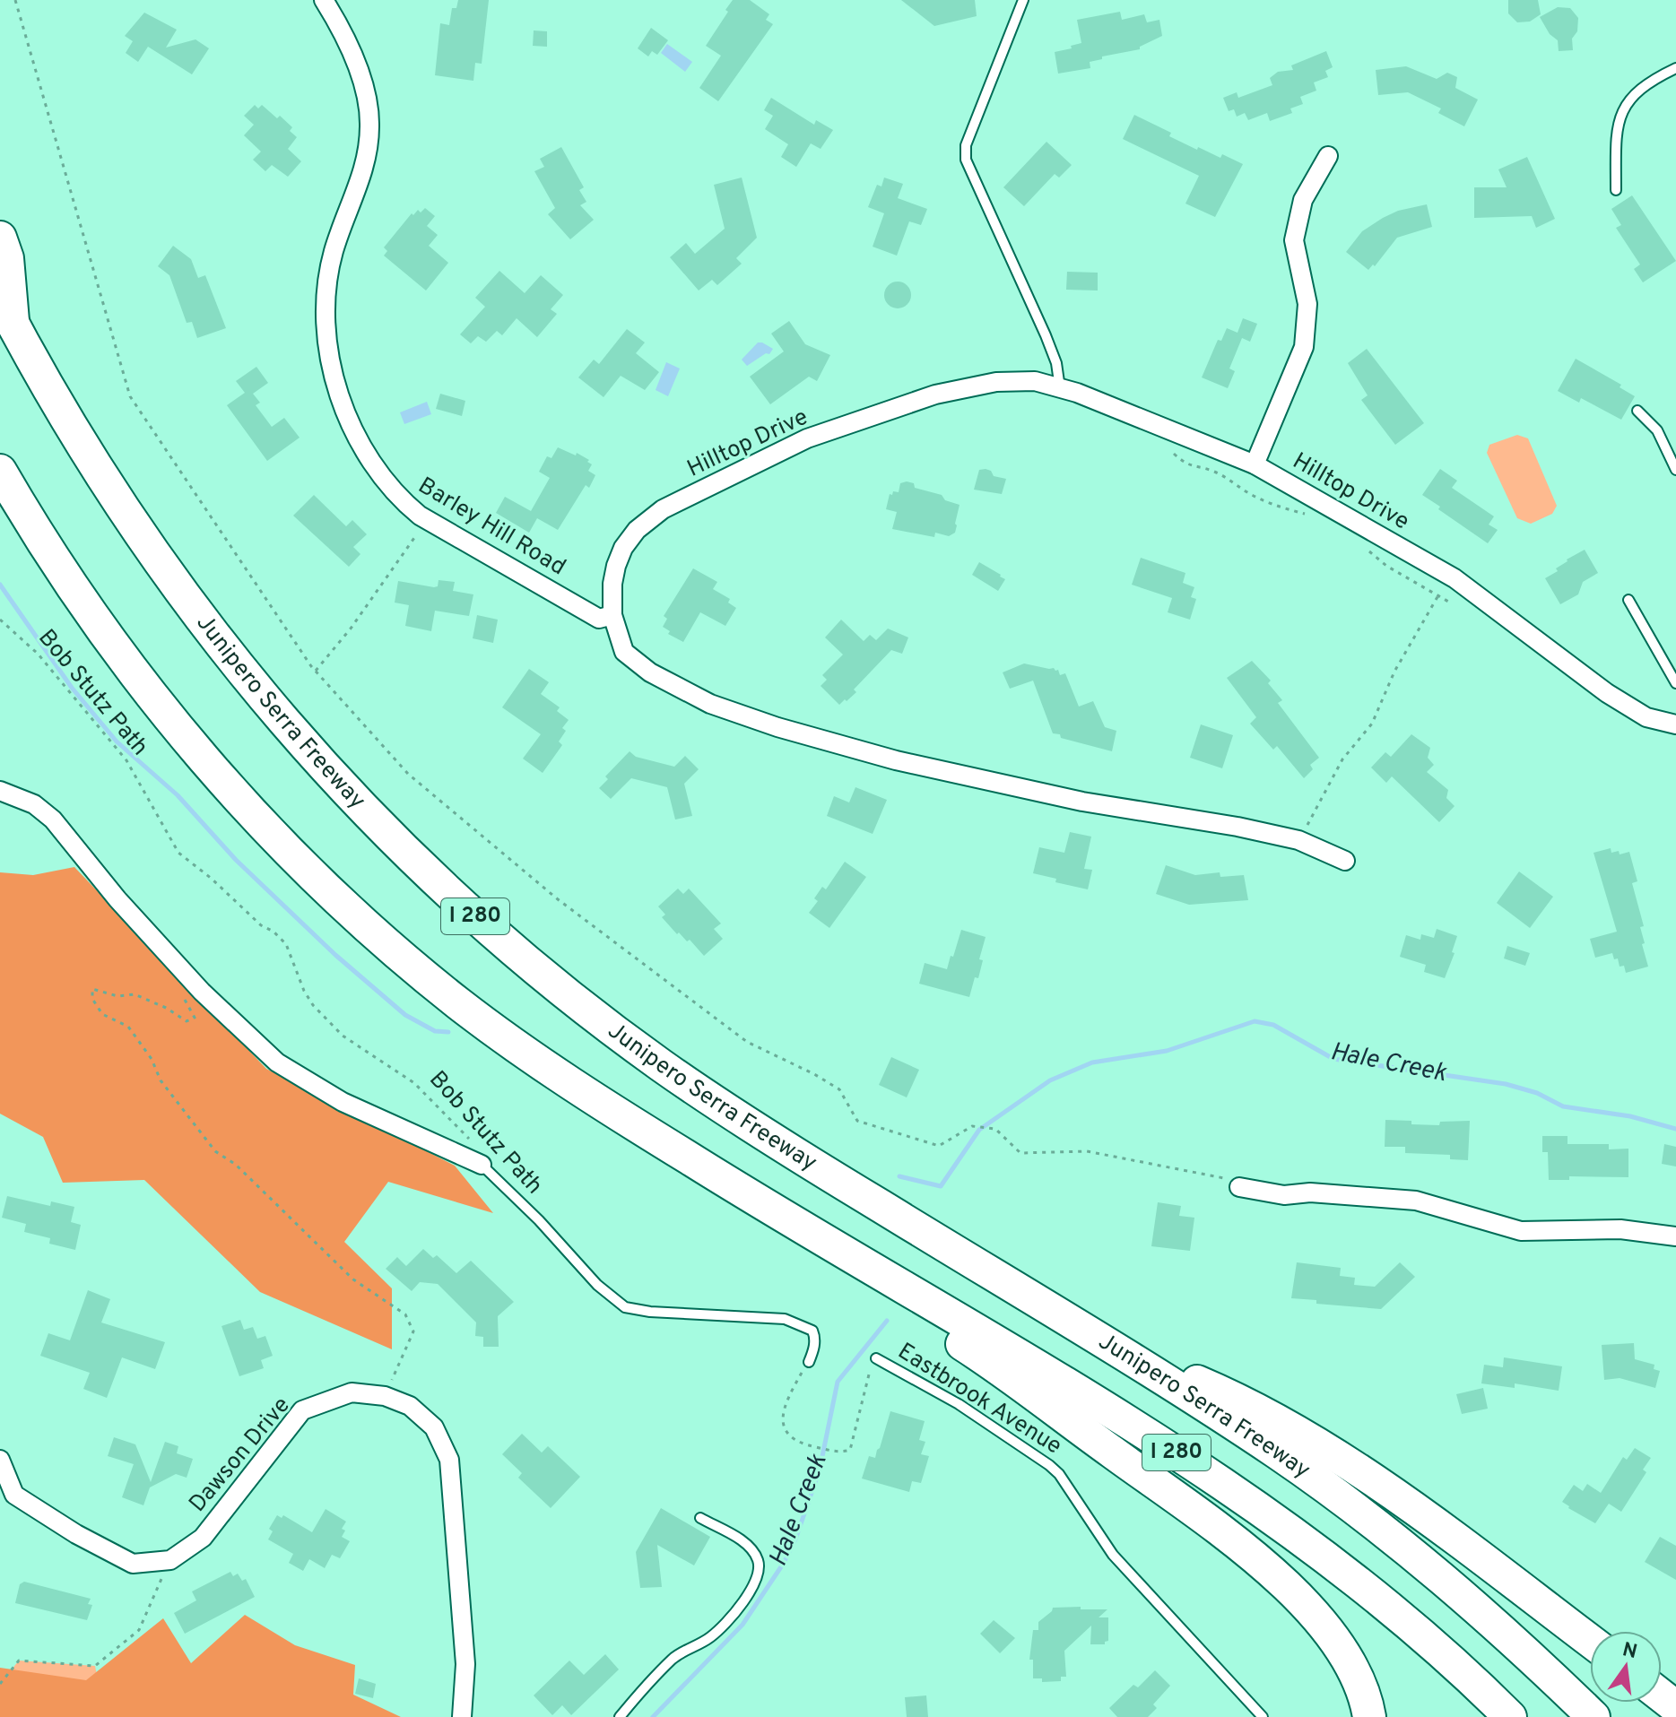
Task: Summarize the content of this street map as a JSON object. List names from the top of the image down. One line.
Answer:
{"streets":{"highway":["Junipero Serra Freeway","I 280"],"street":["Hilltop Drive","Barley Hill Road","Dawson Drive"],"lane":["Bob Stutz Path","Eastbrook Avenue"]},"crossings":[["Hilltop Drive","Barley Hill Road"]],"water":["Hale Creek"],"north":"top"}
